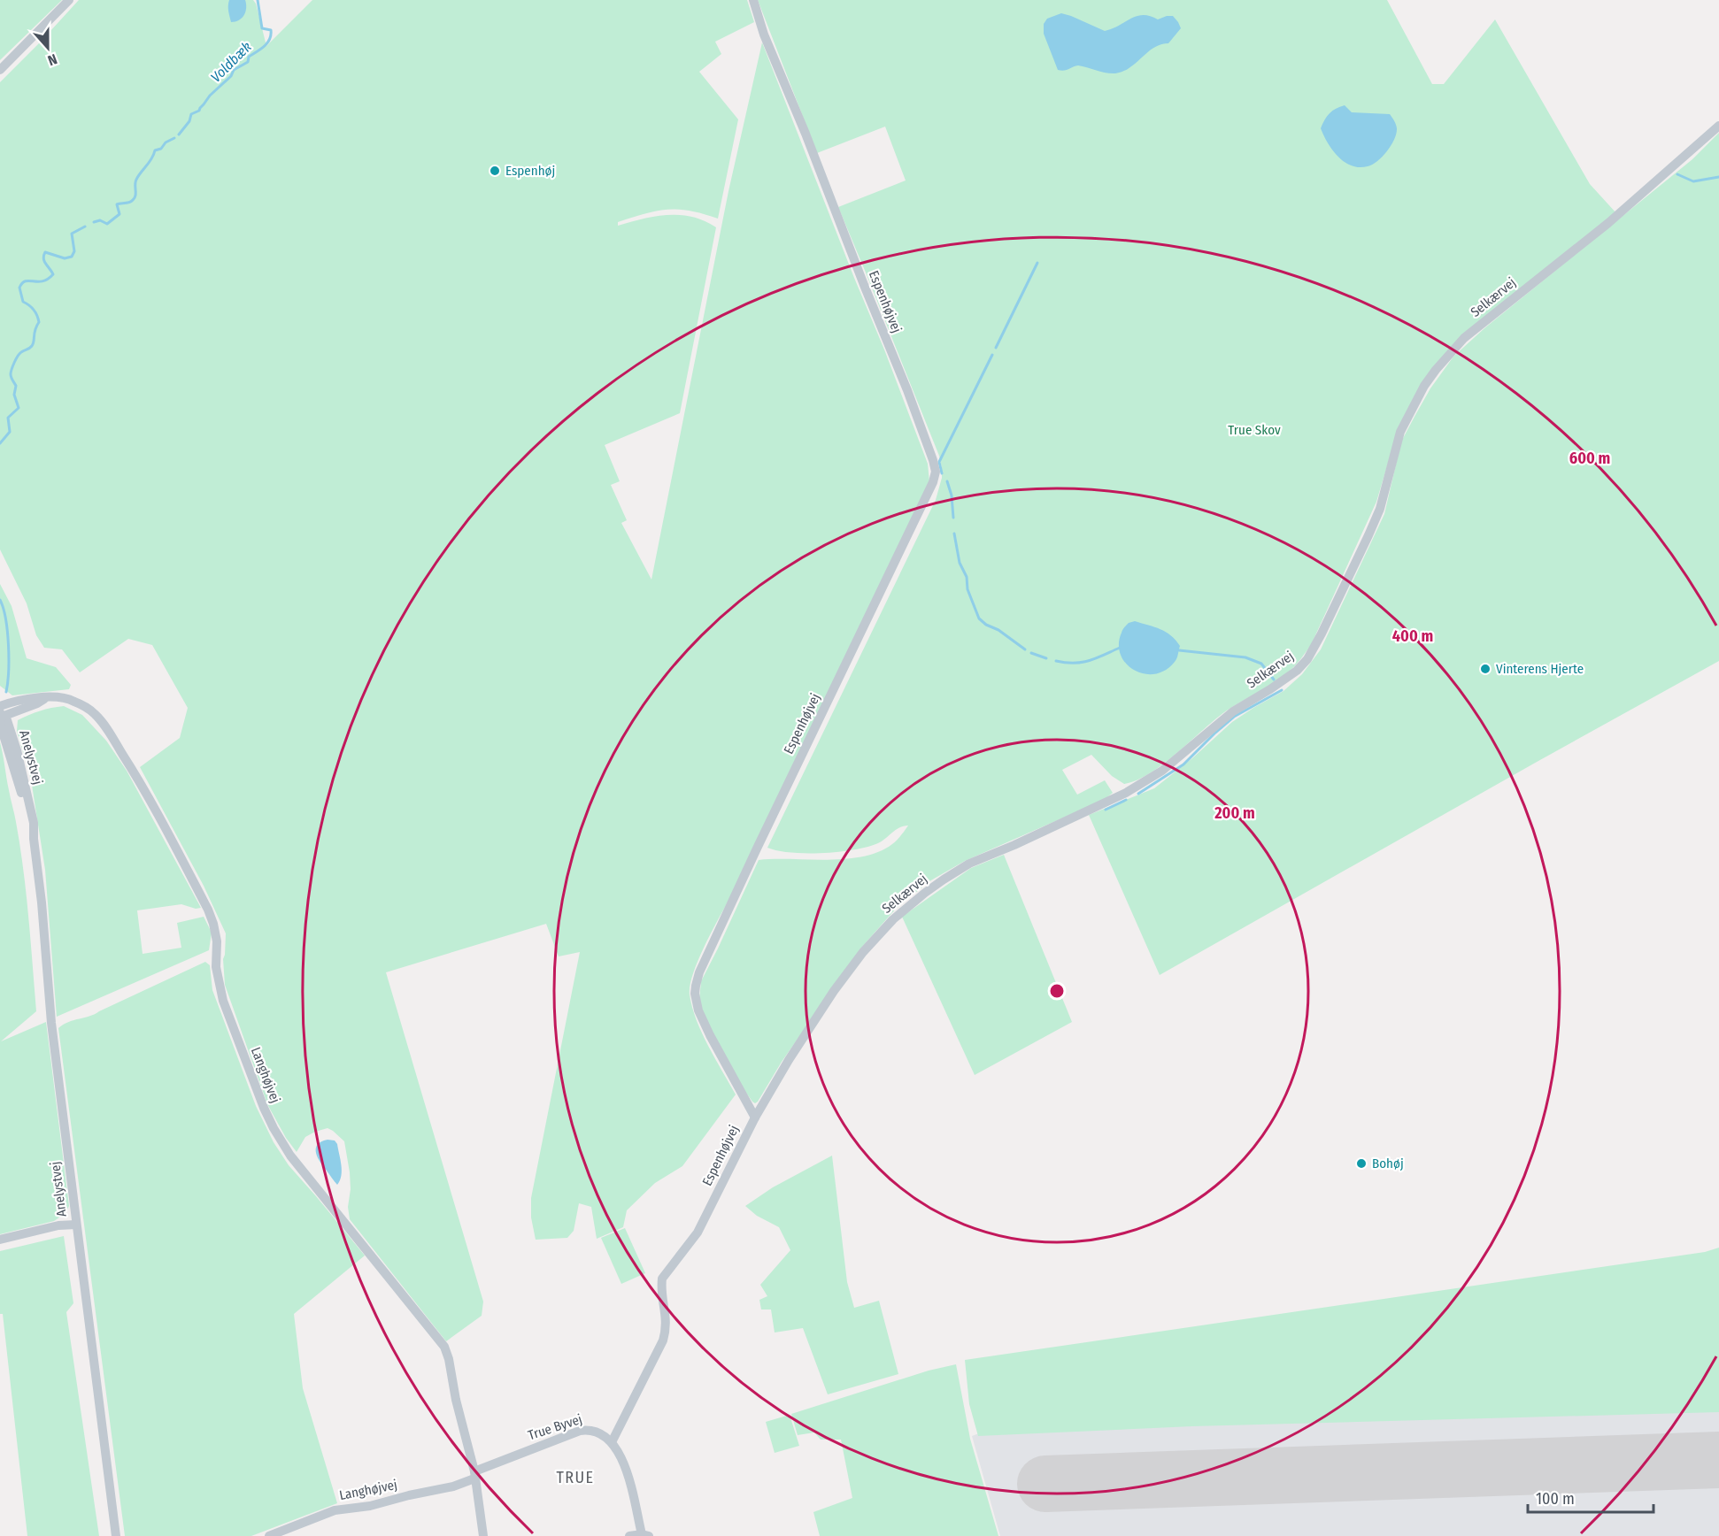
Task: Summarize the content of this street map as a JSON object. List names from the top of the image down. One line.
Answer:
{"streets":{"street":["Selkærvej","Espenhøjvej","Anelystvej","Langhøjvej","True Byvej"]},"crossings":[["Selkærvej","Espenhøjvej"],["Espenhøjvej","True Byvej"],["Anelystvej","Langhøjvej"],["Langhøjvej","True Byvej"]],"districts":["TRUE"],"water":["Voldbæk"],"parks":["True Skov"],"places":["Espenhøj","Vinterens Hjerte","Bohøj"],"scale_bar":"100 m","north":"bottom","rings":["600 m","400 m","200 m"]}
